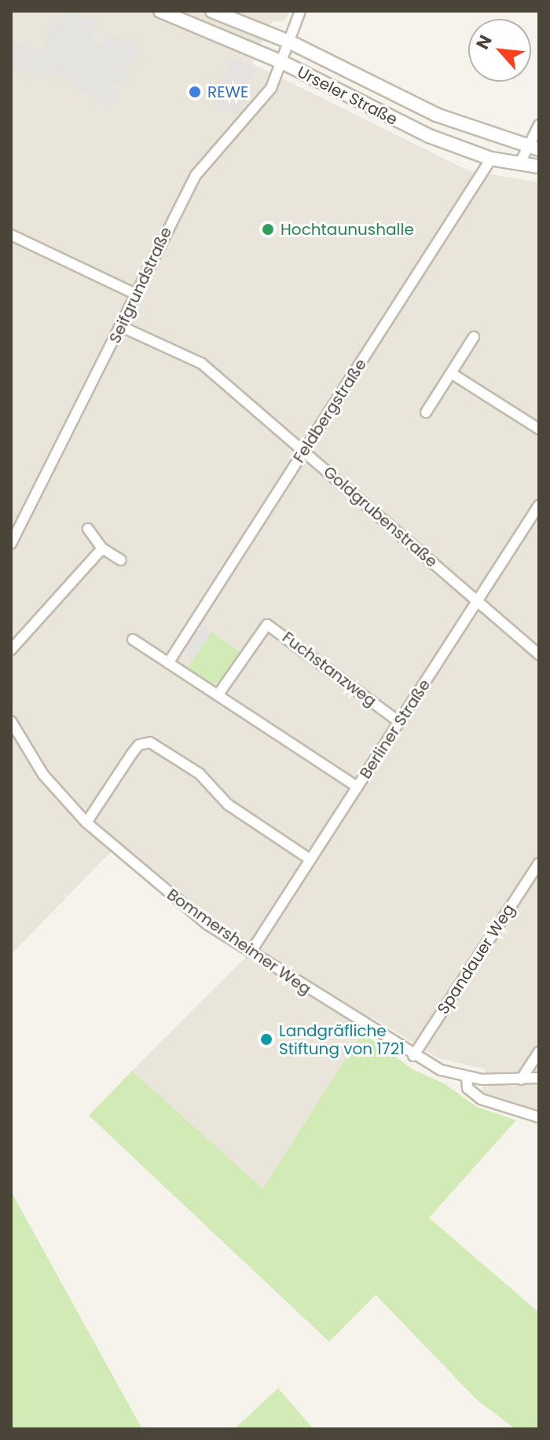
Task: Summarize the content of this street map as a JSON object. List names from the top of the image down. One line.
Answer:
{"streets":{"street":["Urseler Straße","Seifgrundstraße","Feldbergstraße","Goldgrubenstraße","Fuchstanzweg","Berliner Straße","Bommersheimer Weg","Spandauer Weg"]},"crossings":[["Urseler Straße","Seifgrundstraße"],["Urseler Straße","Feldbergstraße"],["Seifgrundstraße","Goldgrubenstraße"],["Feldbergstraße","Goldgrubenstraße"],["Goldgrubenstraße","Berliner Straße"],["Fuchstanzweg","Berliner Straße"],["Berliner Straße","Bommersheimer Weg"],["Bommersheimer Weg","Spandauer Weg"]],"places":["REWE","Hochtaunushalle","Landgräfliche Stiftung von 1721"],"north":"top left"}
